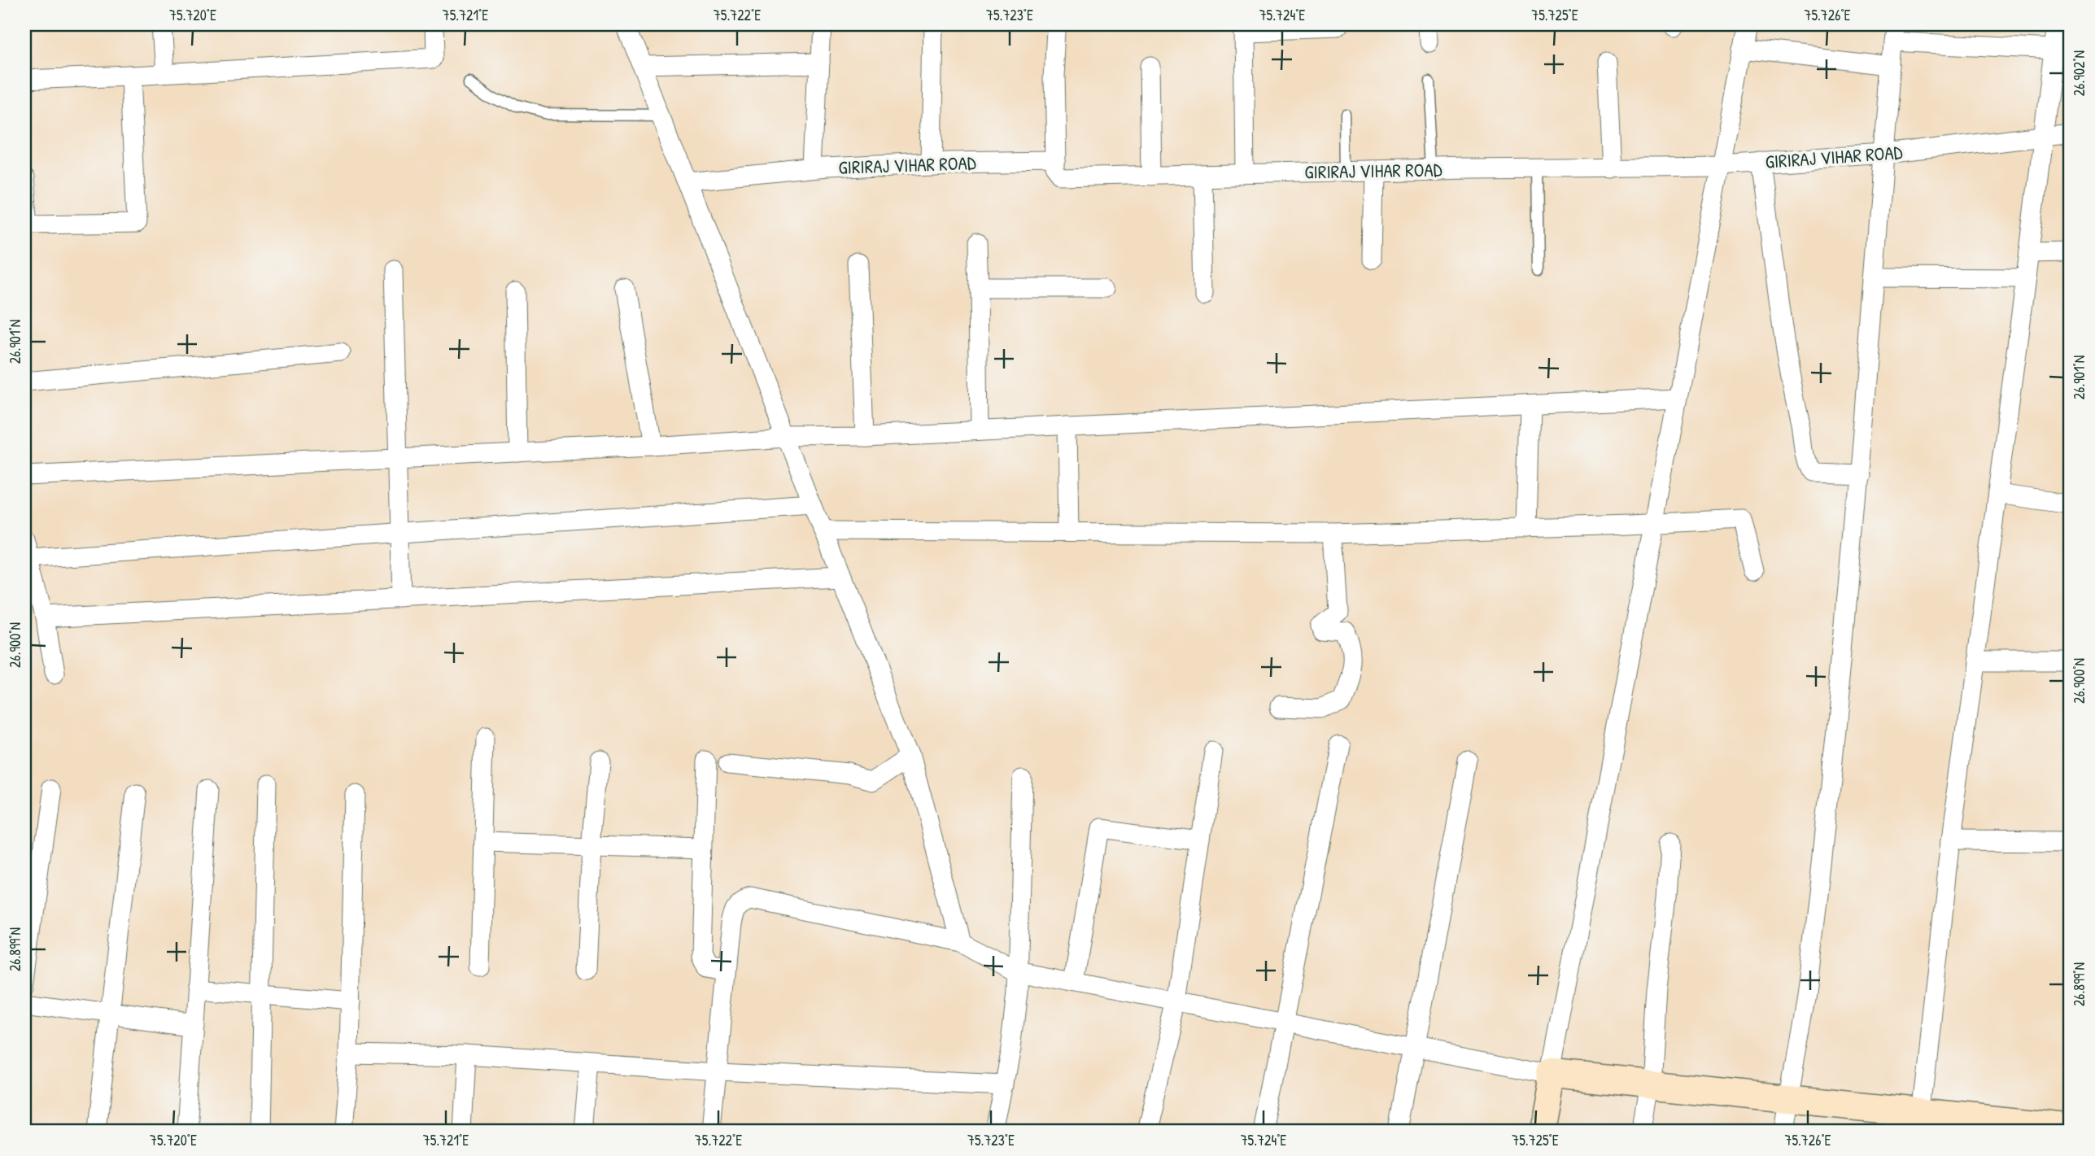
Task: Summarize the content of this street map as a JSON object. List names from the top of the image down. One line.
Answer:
{"streets":{"street":["GIRIRAJ VIHAR ROAD"]},"coordinates":["75.720°E","75.721°E","75.722°E","75.723°E","75.724°E","75.725°E","75.726°E","26.902°N","26.901°N","26.900°N","26.899°N"]}
